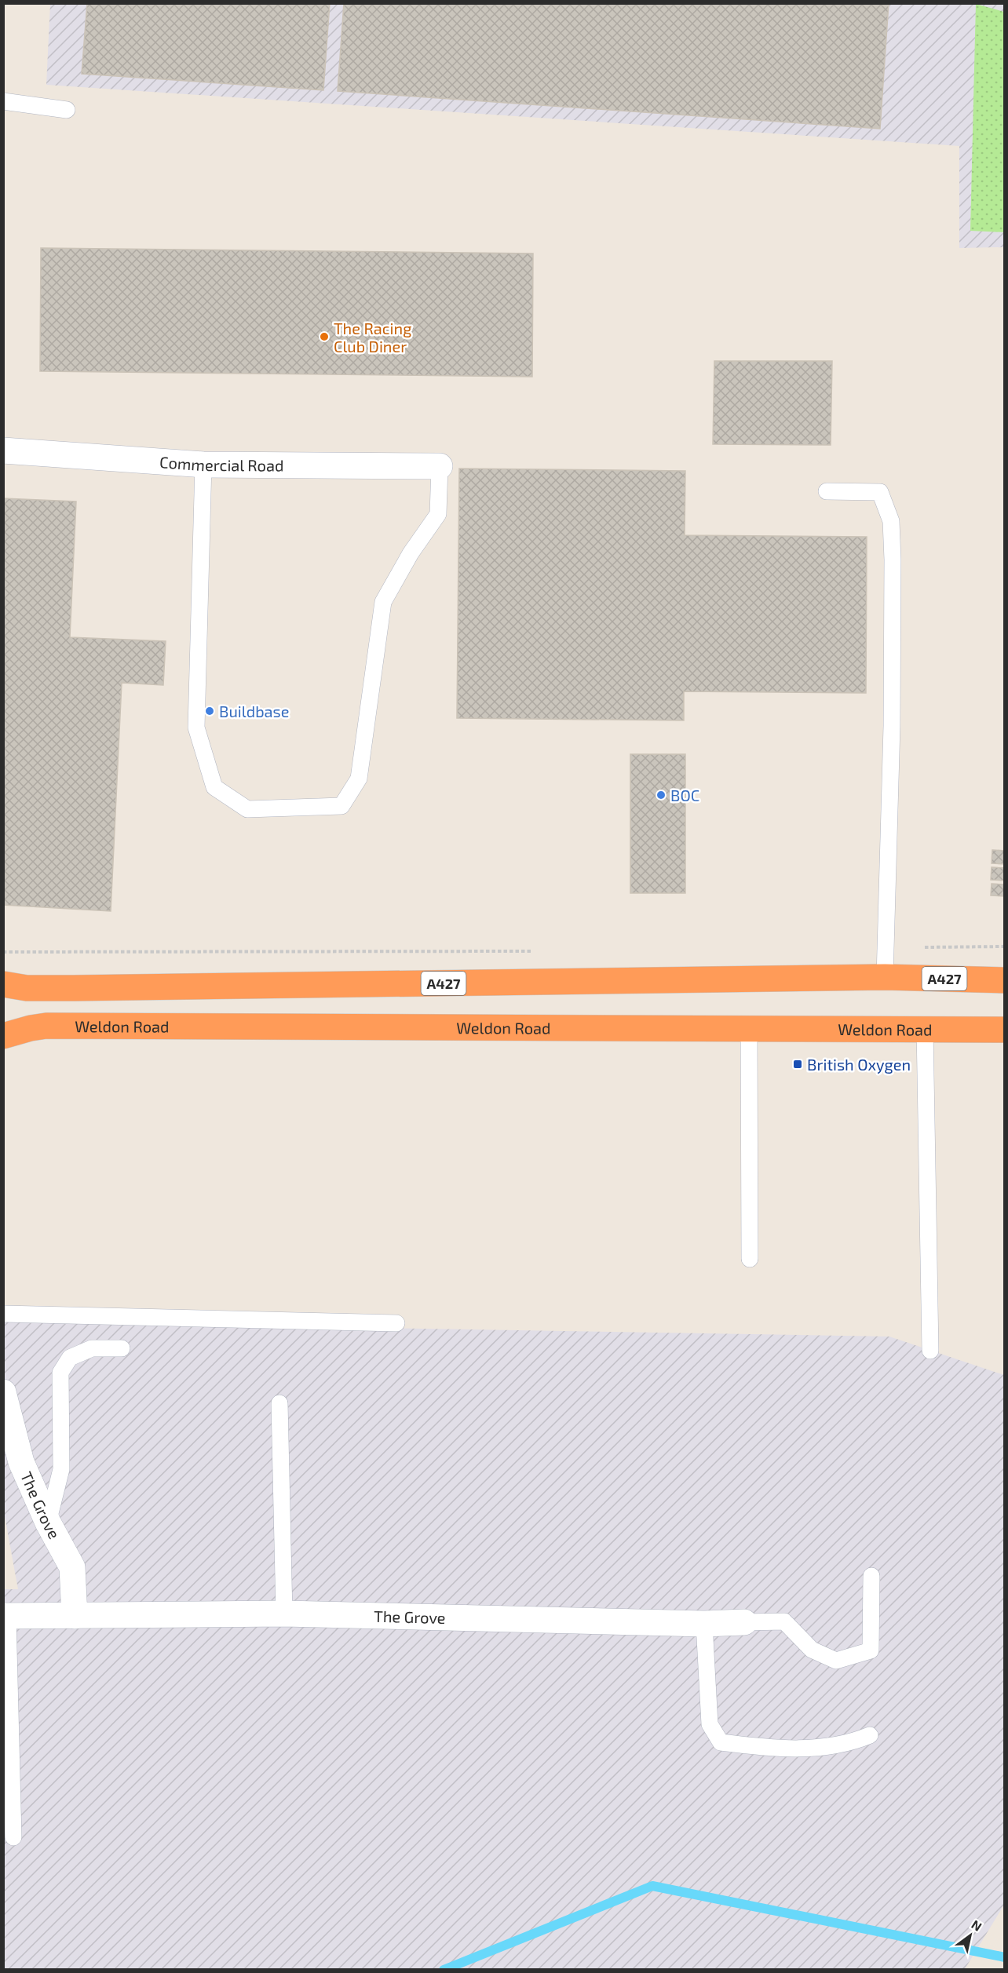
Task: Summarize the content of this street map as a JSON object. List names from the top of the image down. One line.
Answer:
{"streets":{"highway":["A427","Weldon Road"],"street":["Commercial Road","The Grove"]},"places":{"other":["The Racing Club Diner","Buildbase","BOC"],"transit":["British Oxygen"]},"north":"top right"}
